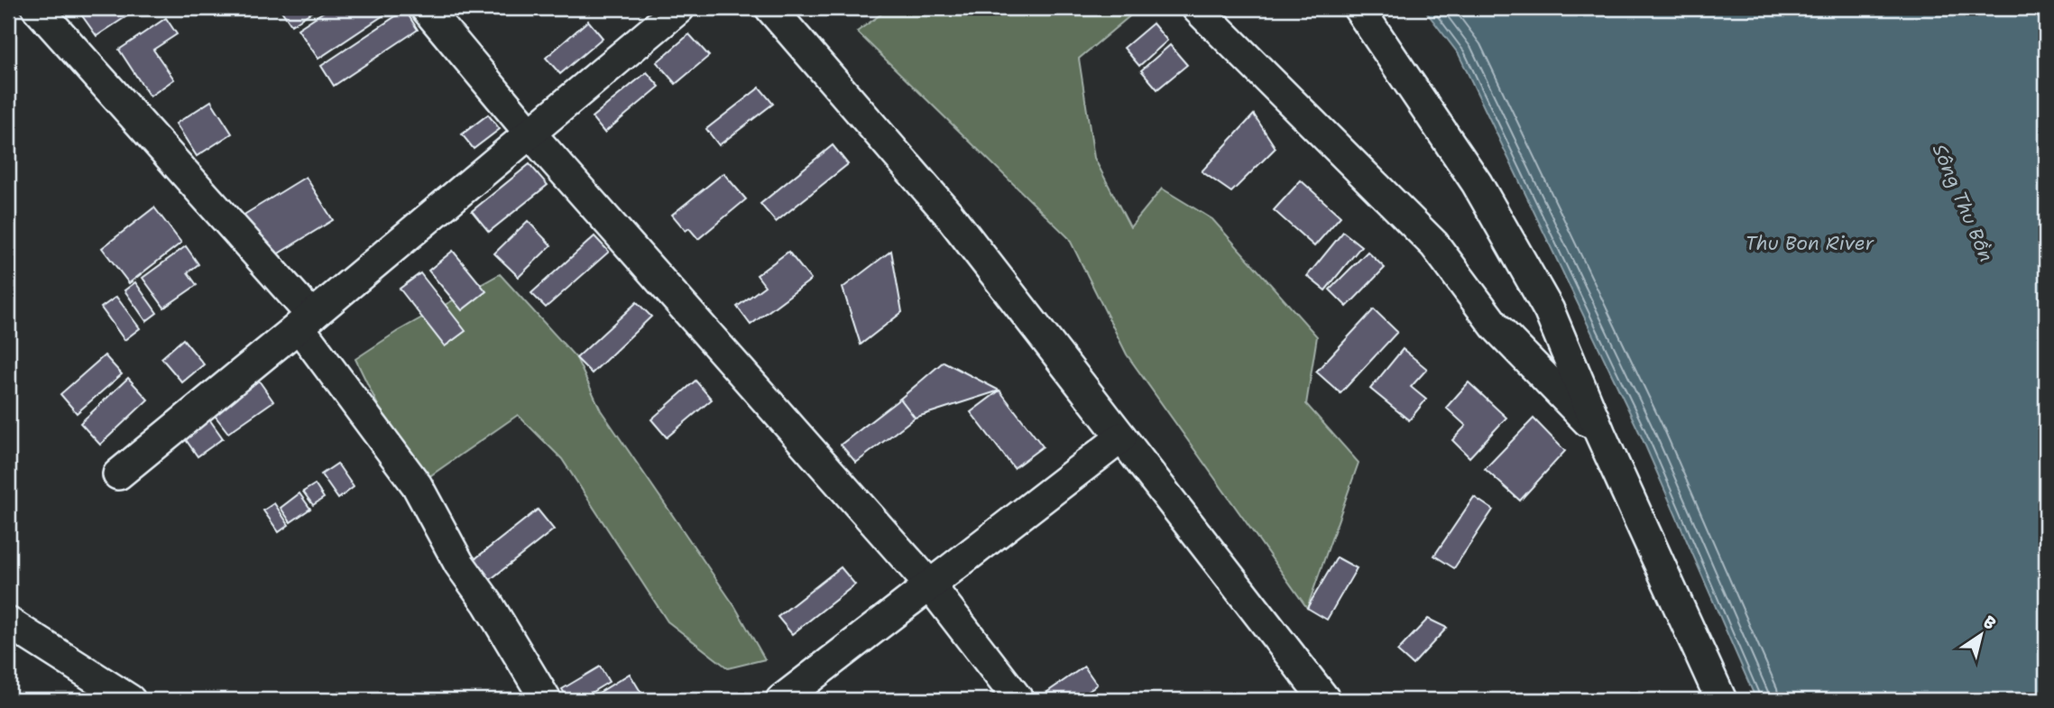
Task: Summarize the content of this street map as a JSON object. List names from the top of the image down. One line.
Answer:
{"water":["Sông Thu Bồn","Thu Bon River"],"north":"top right"}
